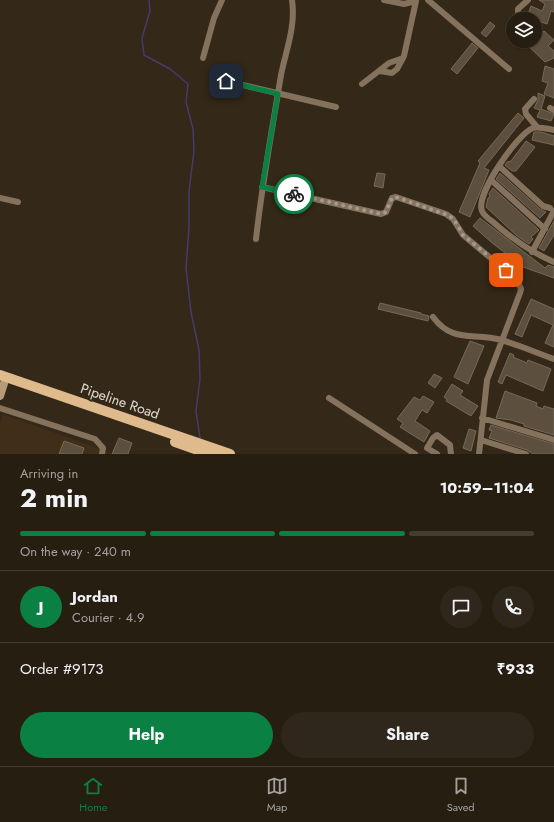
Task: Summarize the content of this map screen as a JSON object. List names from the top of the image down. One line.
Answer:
{"streets":{"main road":["Pipeline Road"]},"page":{"heading":["2 min","Arriving in","10:59–11:04"],"panel":["Jordan","Courier · 4.9","Order #9173","₹933"],"bar":"On the way · 240 m","round":"J","buttons":["Help","Share"],"tabs":["Home","Map","Saved"]}}
